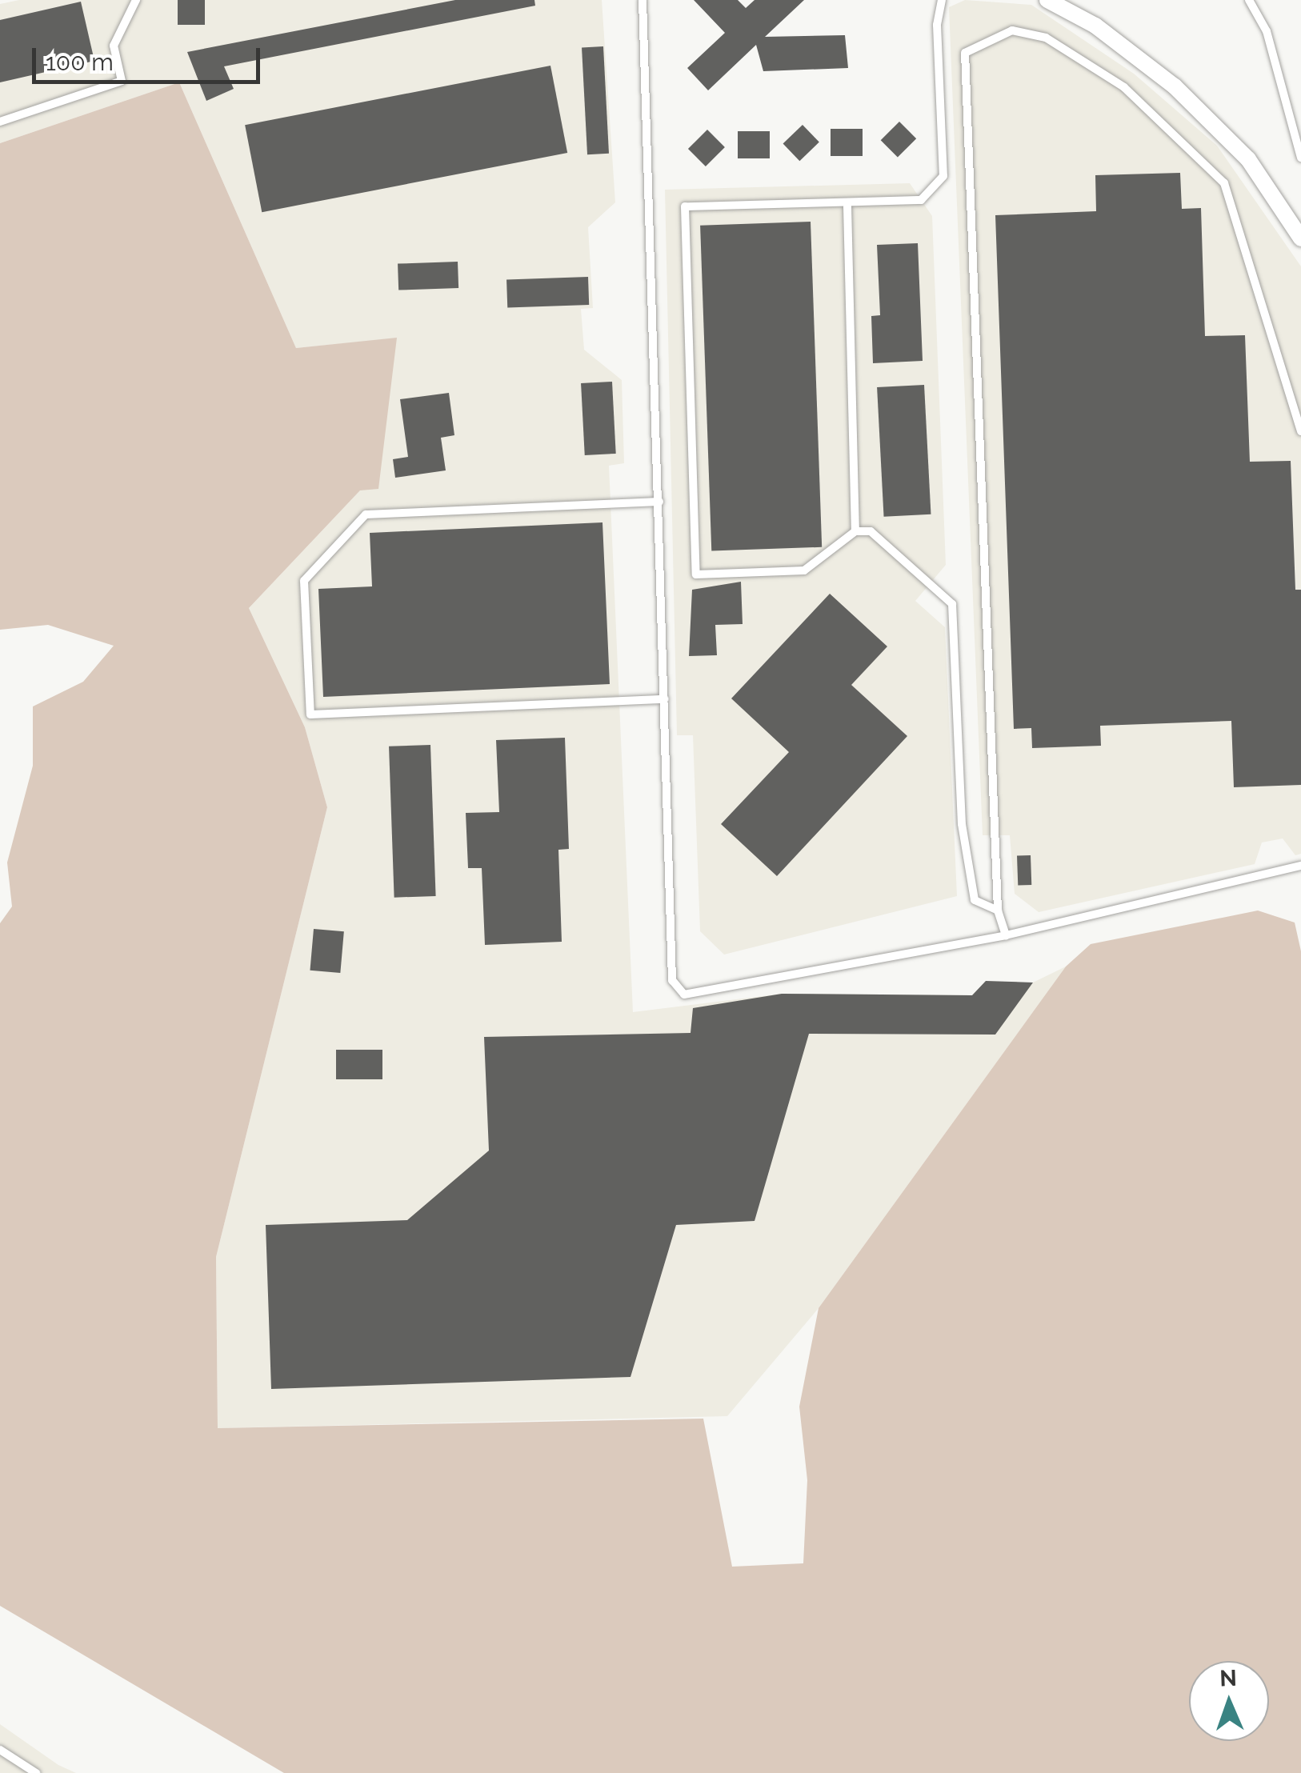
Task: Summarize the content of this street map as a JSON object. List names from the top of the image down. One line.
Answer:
{"scale_bar":"100 m","north":"top"}
